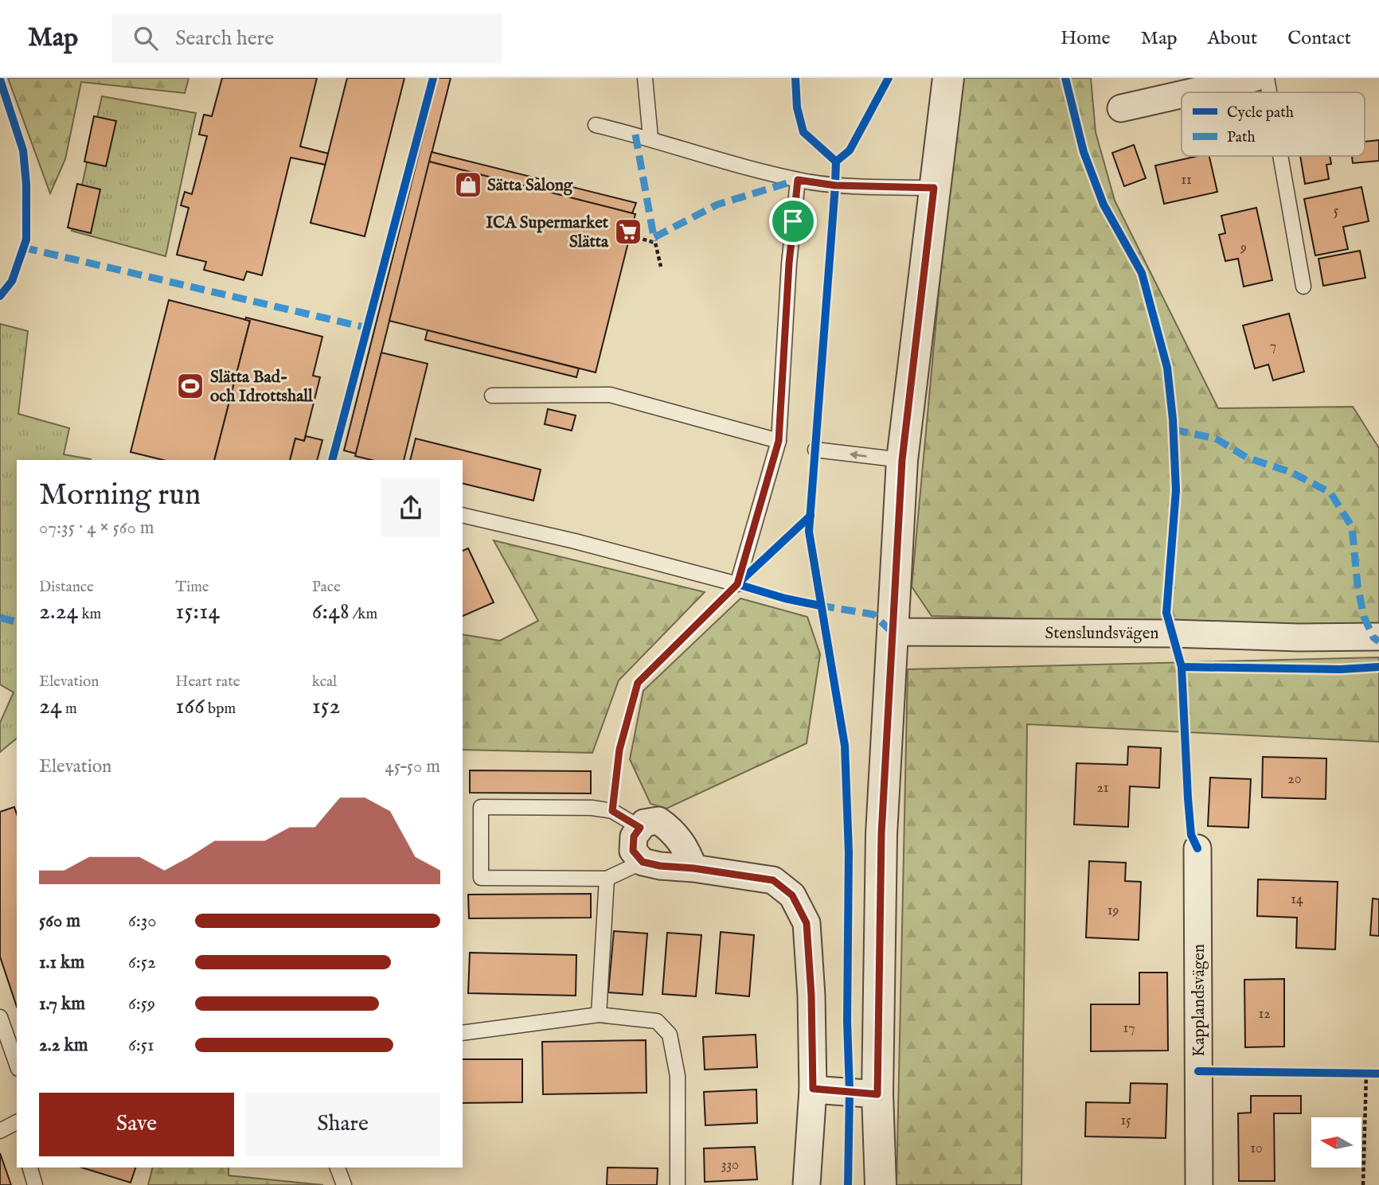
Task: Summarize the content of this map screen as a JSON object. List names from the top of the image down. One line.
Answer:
{"streets":{"street":["Stenslundsvägen","Kapplandsvägen"]},"places":{"shop":["Sätta Salong"],"supermarket":["ICA Supermarket Slätta"],"sports":["Slätta Bad- och Idrottshall"]},"house_numbers":["11","5","9","7","20","21","14","19","12","17","15","10","330"],"legend":["Cycle path","Path"],"north":"left","page":{"header":"Map","search":"Search here","nav":["Home","Map","About","Contact"],"heading":["Morning run","07:35 · 4 × 560 m"],"stats":[["Distance","2.24 km"],["Time","15:14"],["Pace","6:48 /km"],["Elevation","24 m"],["Heart rate","166 bpm"],["kcal","152"]],"chart":["Elevation","45–50 m"],"list":[{"name":"560 m","note":"6:30"},{"name":"1.1 km","note":"6:52"},{"name":"1.7 km","note":"6:59"},{"name":"2.2 km","note":"6:51"}],"buttons":["Save","Share"]}}
